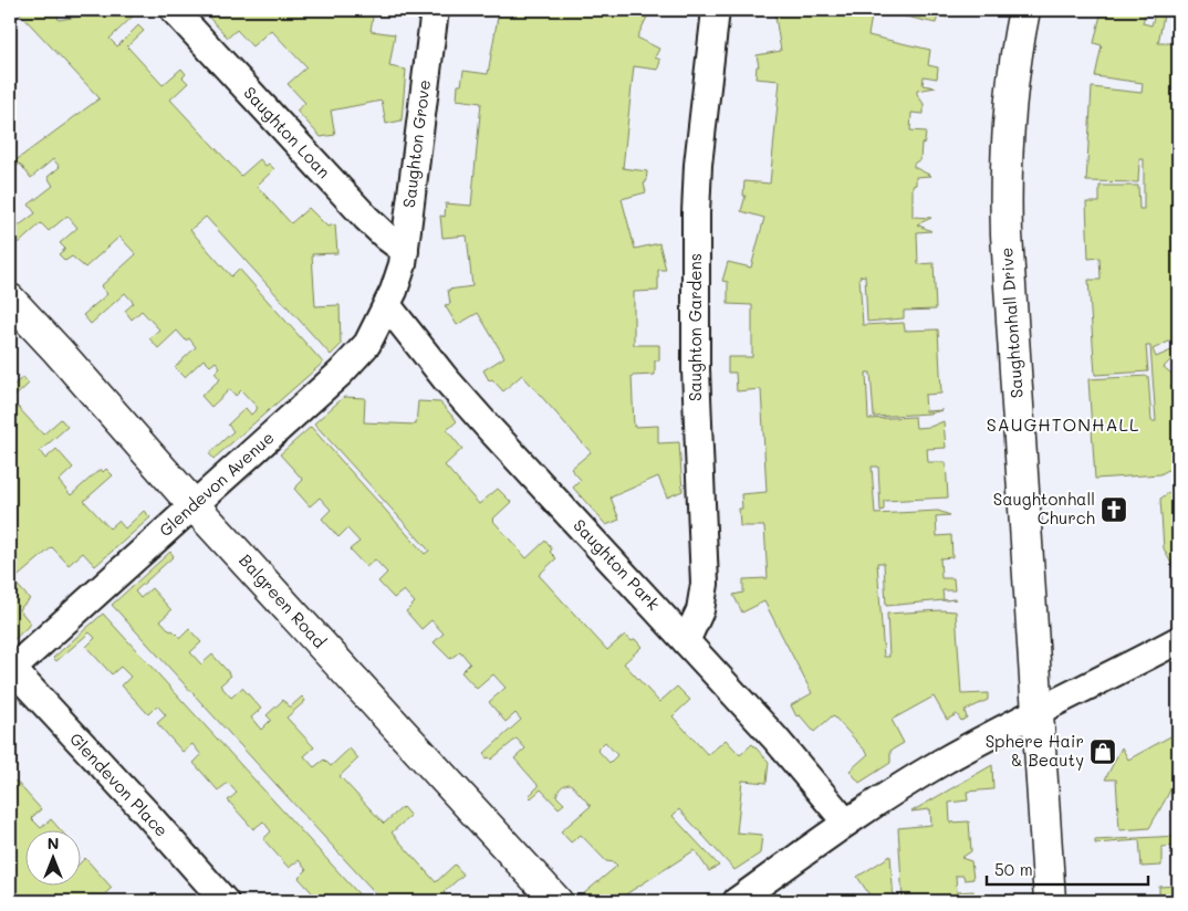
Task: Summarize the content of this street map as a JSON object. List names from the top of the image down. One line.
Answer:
{"streets":{"street":["Saughton Loan","Saughton Grove","Saughtonhall Drive","Saughton Gardens","Glendevon Avenue","Saughton Park","Balgreen Road","Glendevon Place"]},"crossings":[["Saughton Loan","Saughton Grove"],["Saughton Grove","Glendevon Avenue"],["Saughton Gardens","Saughton Park"],["Glendevon Avenue","Saughton Park"],["Glendevon Avenue","Balgreen Road"],["Glendevon Avenue","Glendevon Place"]],"districts":["SAUGHTONHALL"],"places":{"church":["Saughtonhall Church"],"shop":["Sphere Hair & Beauty"]},"scale_bar":"50 m","north":"top"}
